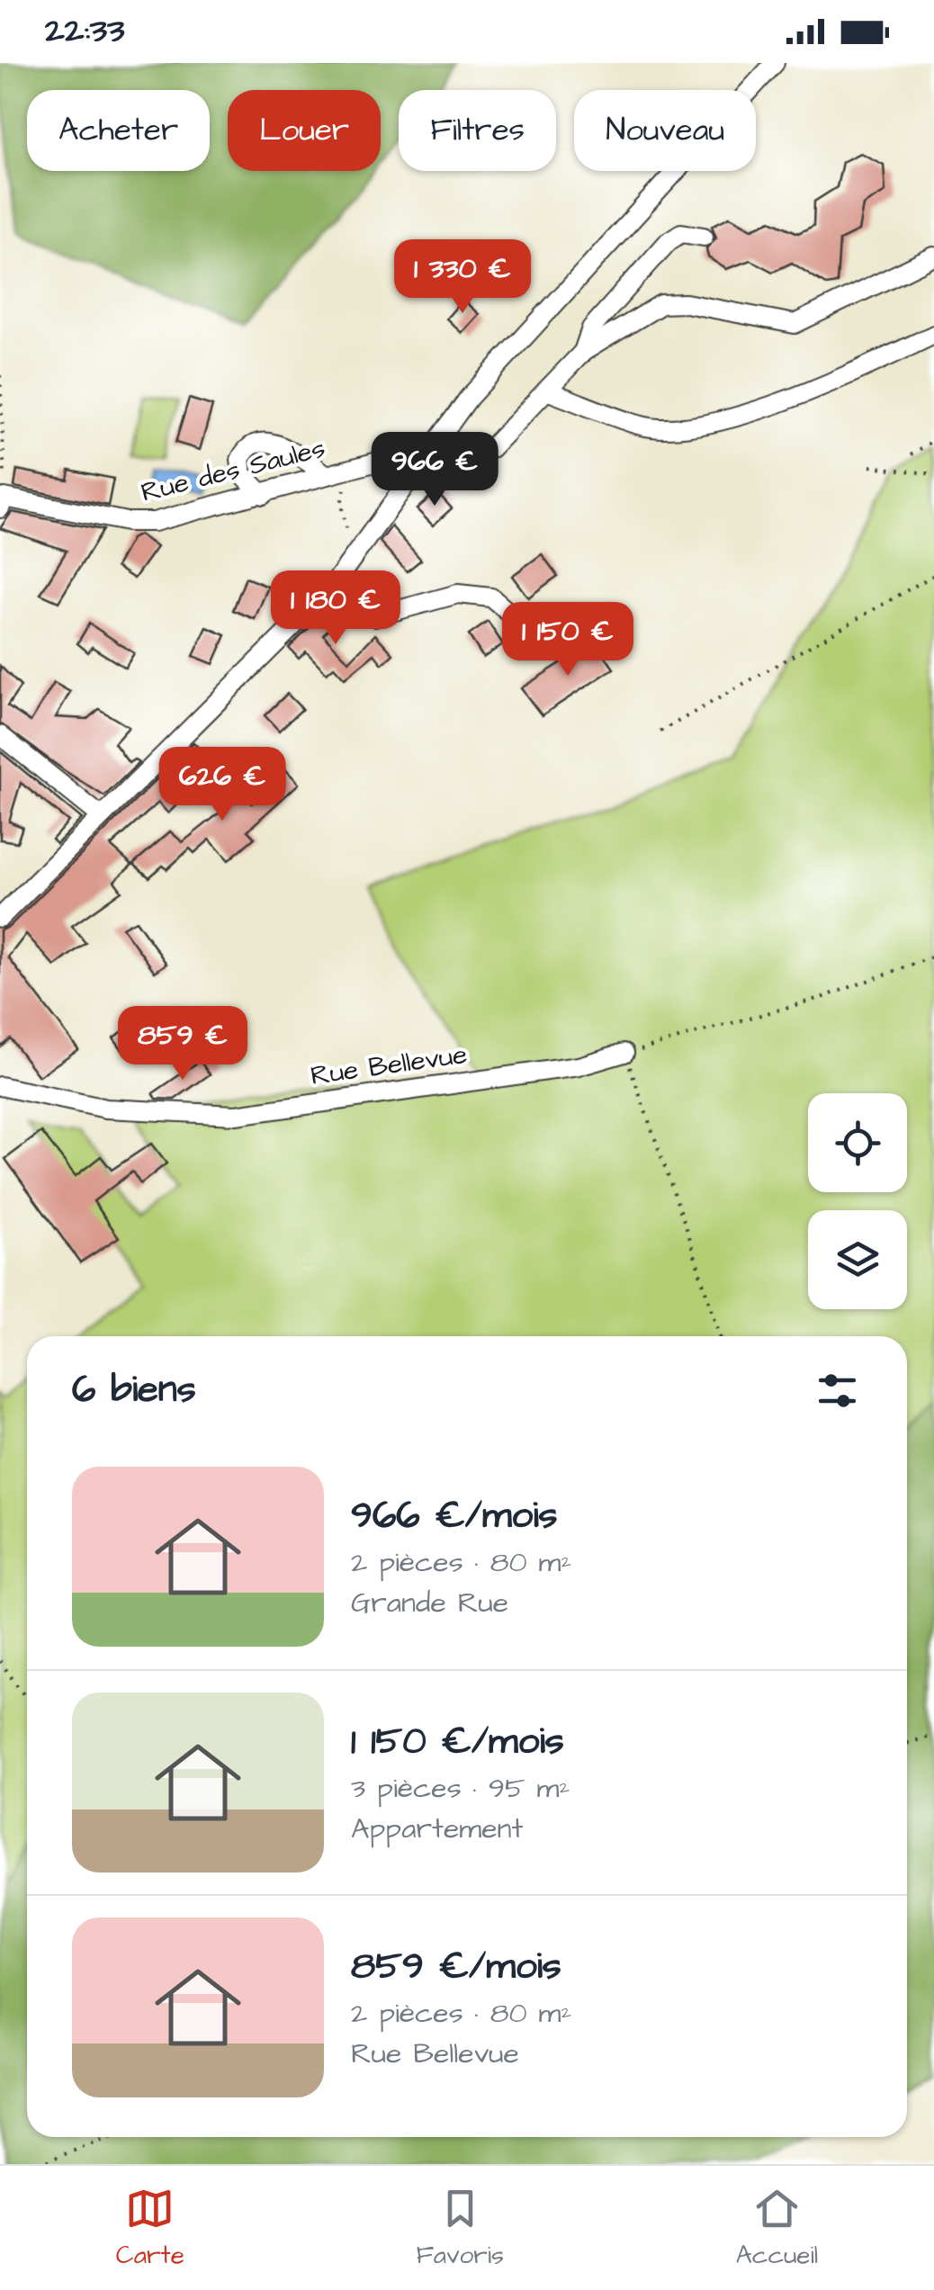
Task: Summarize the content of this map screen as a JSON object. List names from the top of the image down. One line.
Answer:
{"streets":{"street":["Rue des Saules","Rue Bellevue"]},"page":{"status":"22:33","chip":["Acheter","Louer","Filtres","Nouveau"],"price":["1 330 €","966 €","1 180 €","1 150 €","626 €","859 €"],"heading":"6 biens","list":[{"name":"966 €/mois","note":"2 pièces · 80 m² · Grande Rue"},{"name":"1 150 €/mois","note":"3 pièces · 95 m² · Appartement"},{"name":"859 €/mois","note":"2 pièces · 80 m² · Rue Bellevue"}],"tabs":["Carte","Favoris","Accueil"]}}
